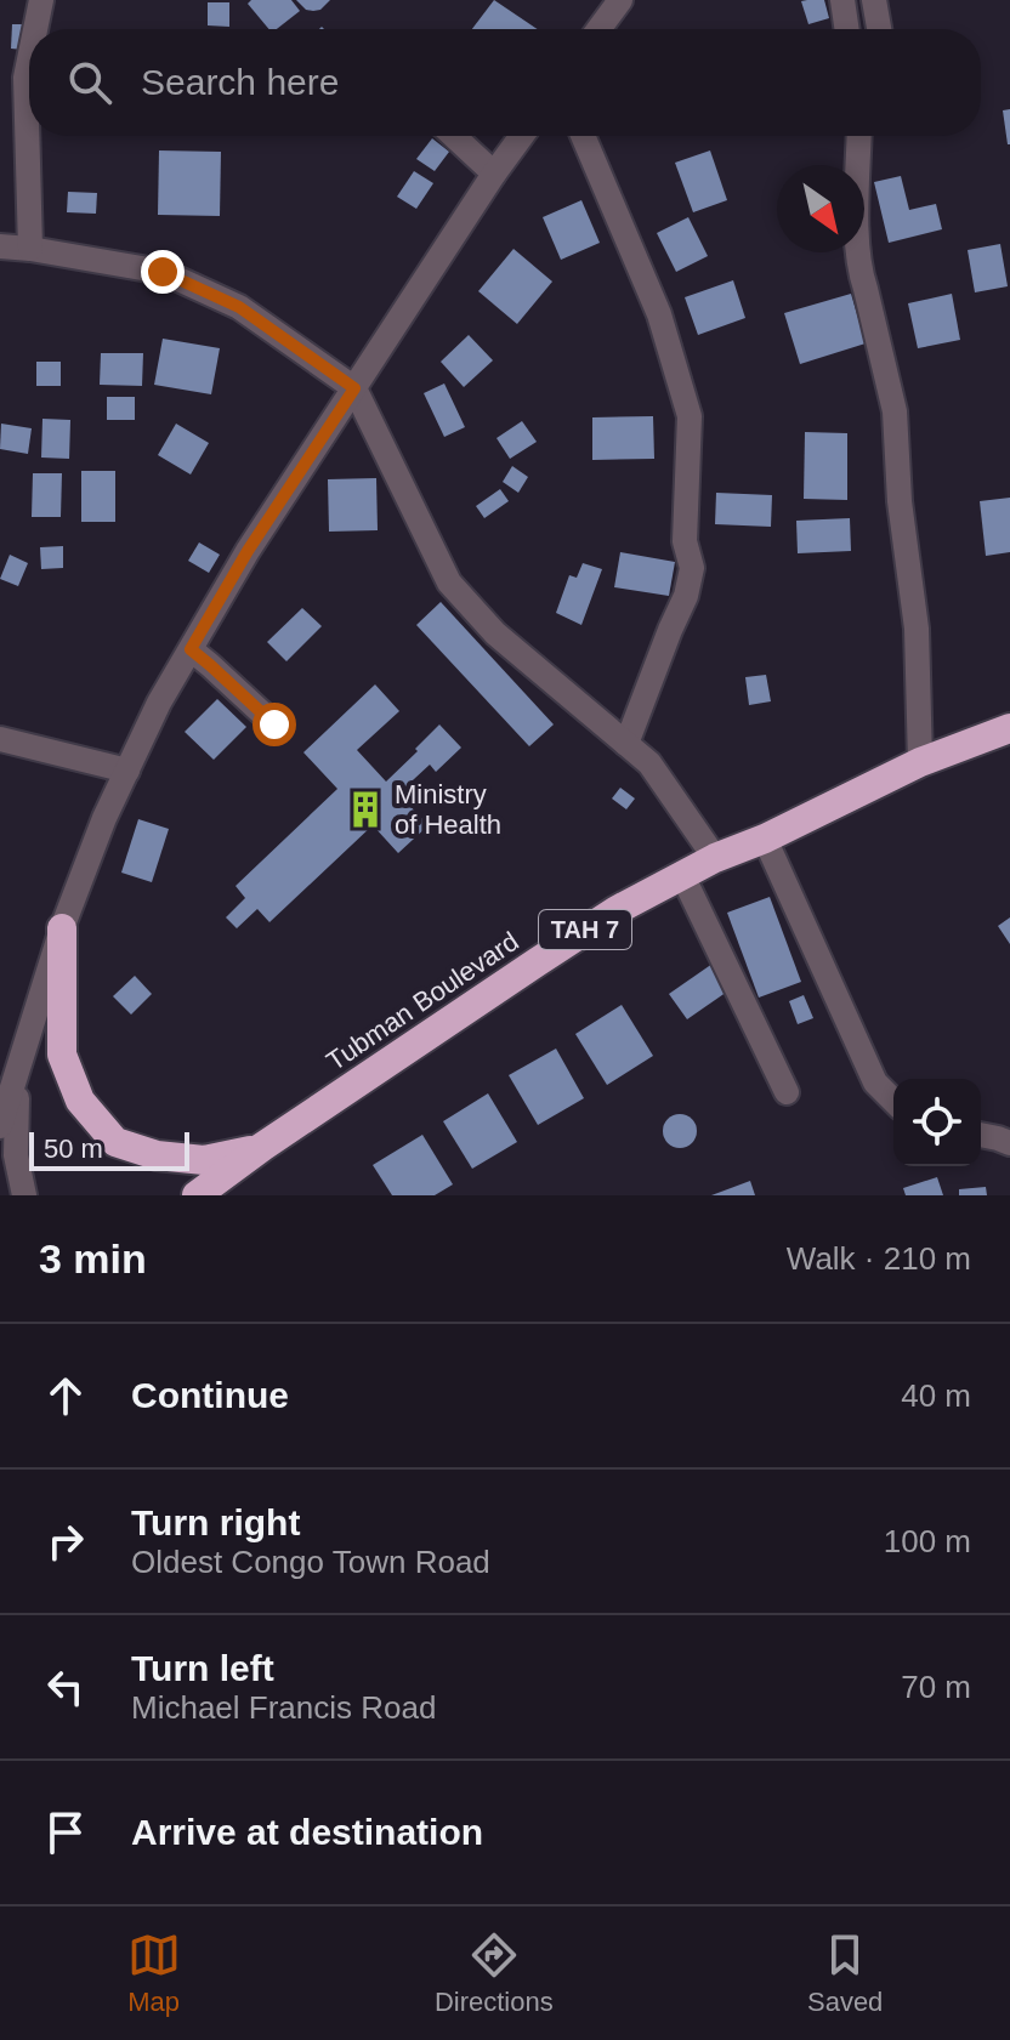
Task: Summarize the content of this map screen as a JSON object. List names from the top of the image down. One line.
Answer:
{"streets":{"highway":["TAH 7","Tubman Boulevard"]},"places":{"building":["Ministry of Health"]},"scale_bar":"50 m","north":"bottom right","page":{"search":"Search here","scale":"50 m","heading":["3 min","Walk · 210 m"],"list":[["Continue","40 m"],["Turn right","Oldest Congo Town Road","100 m"],["Turn left","Michael Francis Road","70 m"],"Arrive at destination"],"nav":["Map","Directions","Saved"]}}
